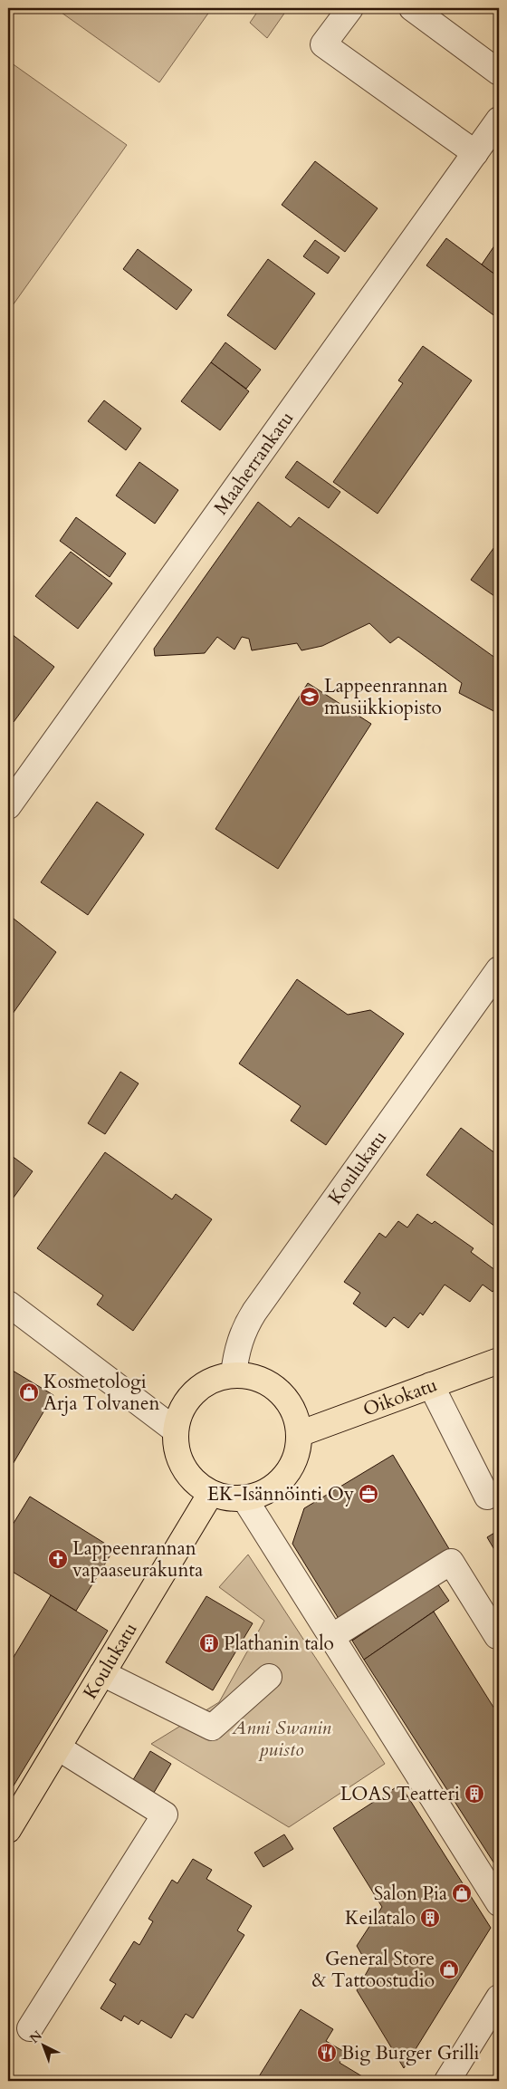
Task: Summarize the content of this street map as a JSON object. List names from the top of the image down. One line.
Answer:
{"streets":{"main road":["Koulukatu","Oikokatu"],"street":["Maaherrankatu"]},"crossings":[["Koulukatu","Oikokatu"]],"parks":["Anni Swanin puisto"],"places":{"school or university":["Lappeenrannan musiikkiopisto"],"shop":["Kosmetologi Arja Tolvanen","Salon Pia","General Store & Tattoostudio"],"office":["EK-Isännöinti Oy"],"church":["Lappeenrannan vapaaseurakunta"],"building":["Plathanin talo","LOAS Teatteri","Keilatalo"],"restaurant":["Big Burger Grilli"]},"north":"top left"}
